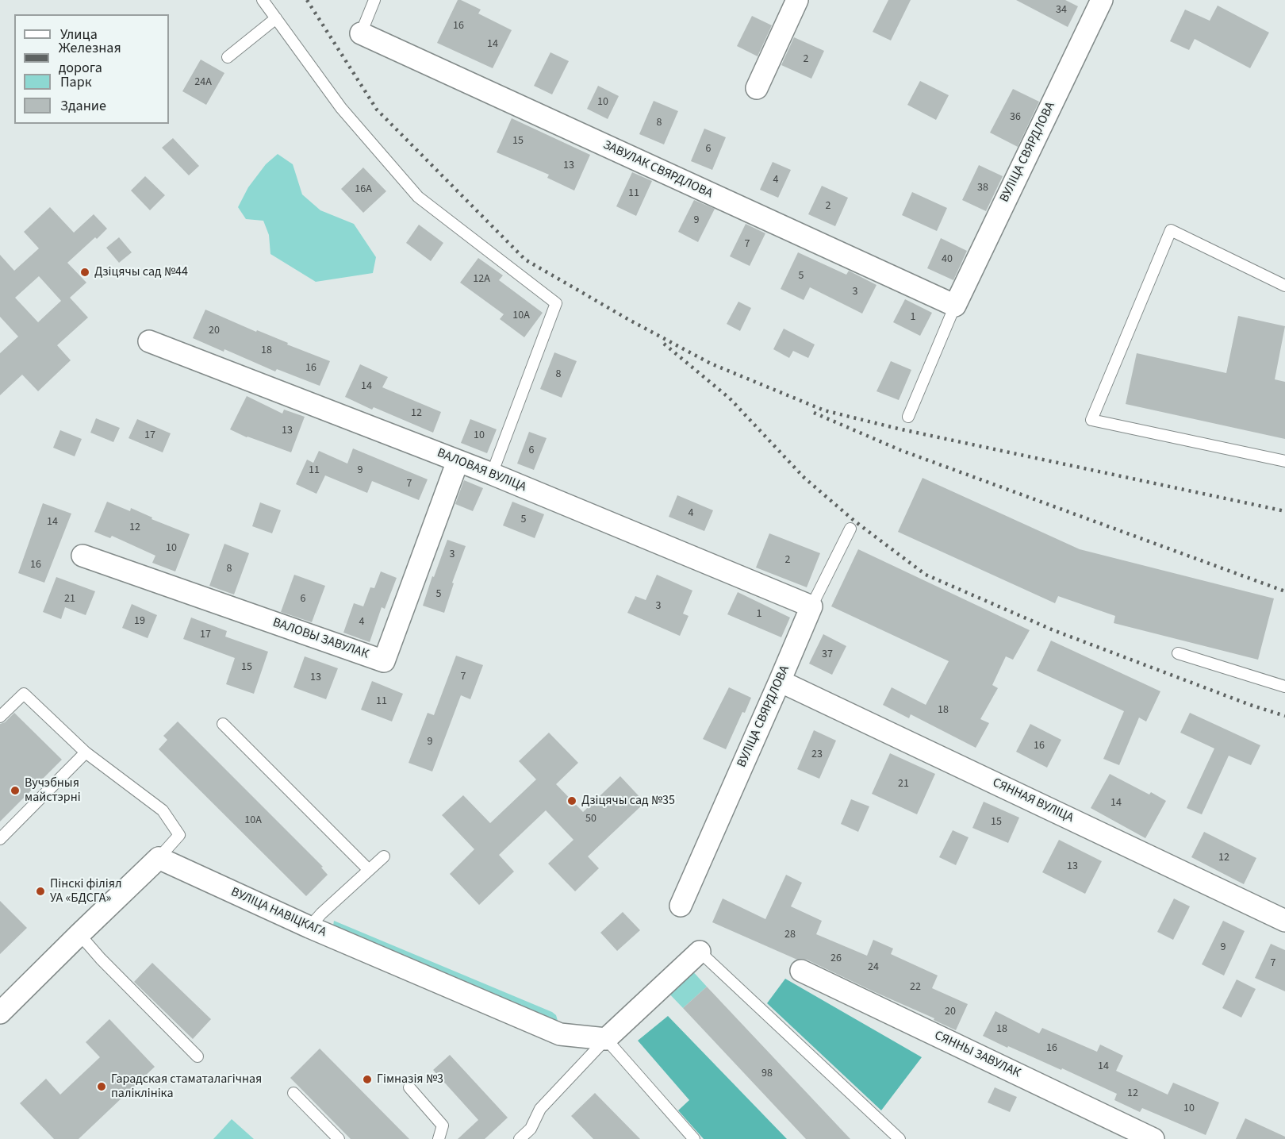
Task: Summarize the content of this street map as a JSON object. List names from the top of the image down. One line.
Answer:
{"streets":{"street":["ВУЛІЦА СВЯРДЛОВА","ЗАВУЛАК СВЯРДЛОВА","ВАЛОВАЯ ВУЛІЦА","ВАЛОВЫ ЗАВУЛАК","СЯННАЯ ВУЛІЦА","ВУЛІЦА НАВІЦКАГА","СЯННЫ ЗАВУЛАК"]},"crossings":[["ВУЛІЦА СВЯРДЛОВА","ЗАВУЛАК СВЯРДЛОВА"],["ВУЛІЦА СВЯРДЛОВА","ВАЛОВАЯ ВУЛІЦА"],["ВУЛІЦА СВЯРДЛОВА","СЯННАЯ ВУЛІЦА"],["ВАЛОВАЯ ВУЛІЦА","ВАЛОВЫ ЗАВУЛАК"]],"places":["Дзіцячы сад №44","Вучэбныя майстэрні","Дзіцячы сад №35","Пінскі філіял УА «БДСГА»","Гімназія №3","Гарадская стаматалагічная паліклініка"],"house_numbers":["34","16","14","2","24А","10","36","8","15","6","13","4","38","16А","11","2","9","7","40","5","12А","3","10А","1","20","18","16","8","14","12","13","17","10","6","11","9","7","4","5","14","12","10","3","2","16","8","5","21","6","3","1","19","4","17","37","15","7","13","11","18","9","16","23","21","14","50","10А","15","12","13","28","9","26","7","24","22","20","18","16","14","98","12","10"],"legend":["Улица","Железная дорога","Парк","Здание"]}
